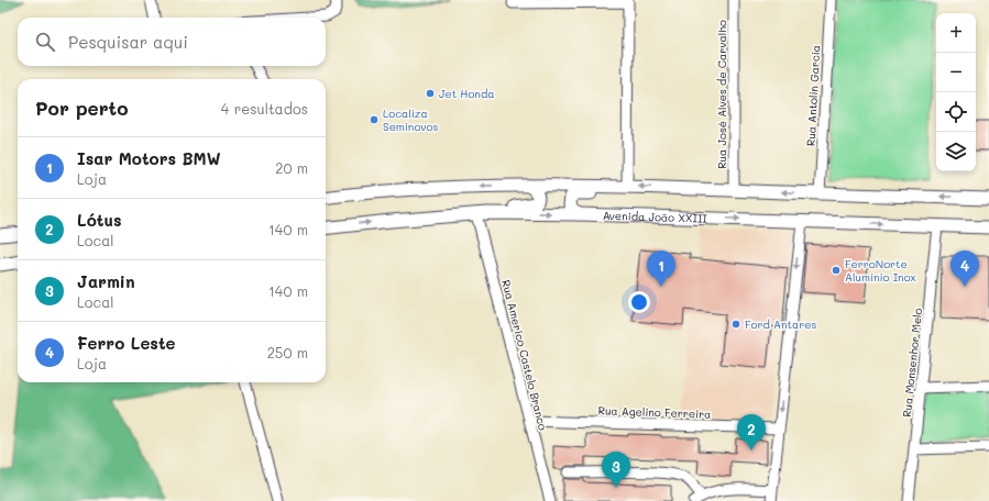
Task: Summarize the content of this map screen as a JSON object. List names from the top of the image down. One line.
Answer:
{"streets":{"main road":["Avenida João XXIII"],"street":["Rua José Alves de Carvalho","Rua Antolin Garcia","Rua Americo Castelo Branco","Rua Monsenhor Melo","Rua Agelino Ferreira"]},"crossings":[["Avenida João XXIII","Rua Americo Castelo Branco"],["Avenida João XXIII","Rua Monsenhor Melo"],["Rua Americo Castelo Branco","Rua Agelino Ferreira"]],"places":["Jet Honda","Localiza Seminovos","FerroNorte Alumínio Inox","Ford Antares"],"page":{"map_buttons":["+","−"],"search":"Pesquisar aqui","heading":["Por perto","4 resultados"],"list":[{"mark":"1","name":"Isar Motors BMW","note":"Loja","value":"20 m"},{"mark":"2","name":"Lótus","note":"Local","value":"140 m"},{"mark":"3","name":"Jarmin","note":"Local","value":"140 m"},{"mark":"4","name":"Ferro Leste","note":"Loja","value":"250 m"}],"pins":["1","4","2","3"]}}
